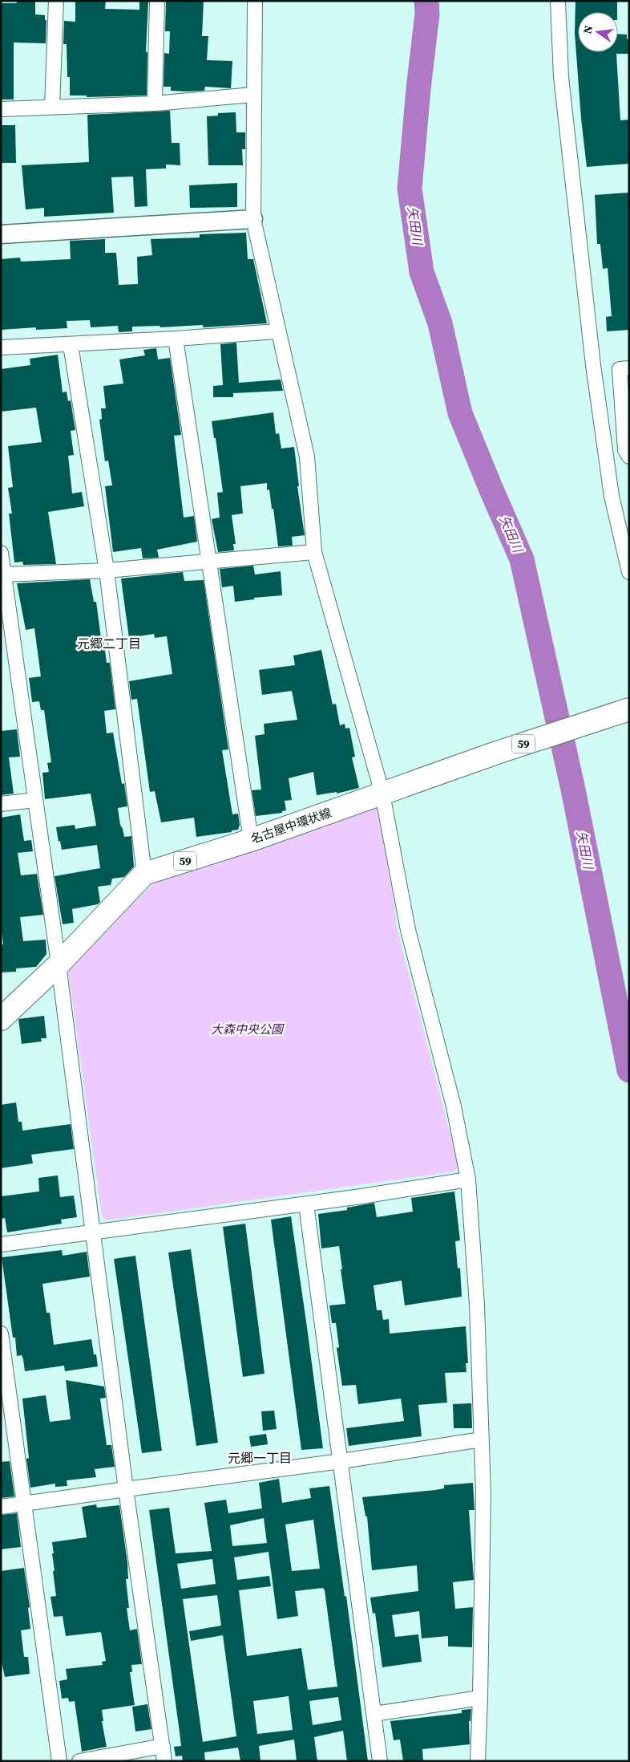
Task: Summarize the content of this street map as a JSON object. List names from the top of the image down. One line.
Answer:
{"streets":{"main road":["59","名古屋中環状線"]},"districts":["元郷二丁目","元郷一丁目"],"water":["矢田川"],"parks":["大森中央公園"],"north":"left"}
